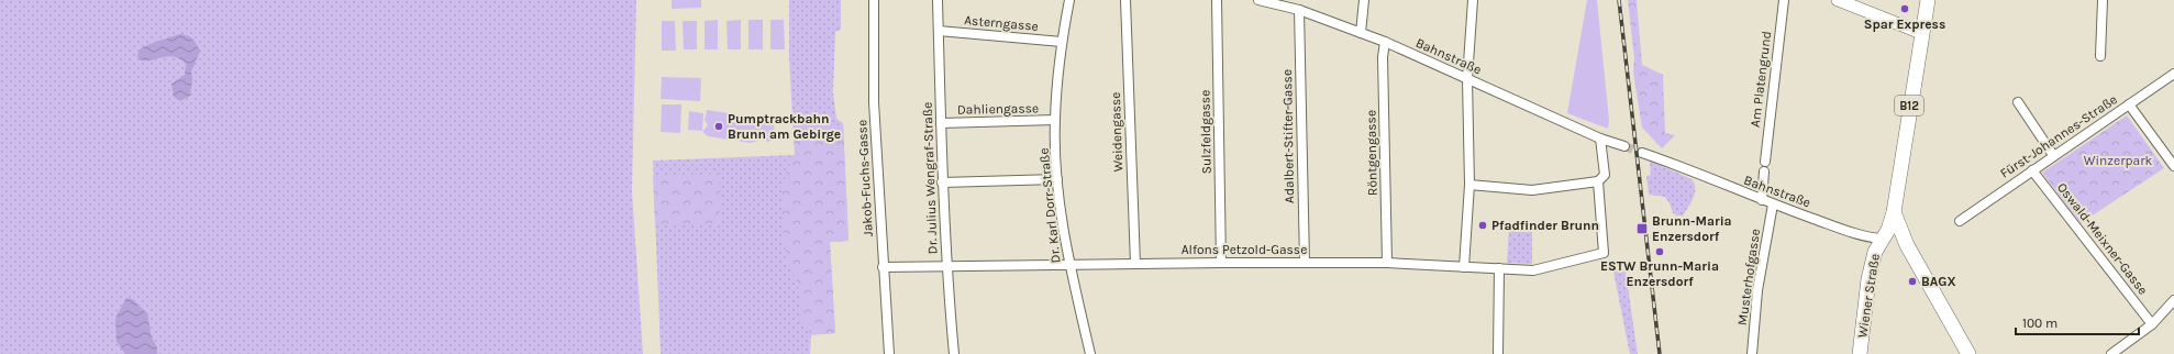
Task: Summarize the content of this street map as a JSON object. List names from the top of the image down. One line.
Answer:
{"streets":{"main road":["B12","Wiener Straße"],"street":["Asterngasse","Bahnstraße","Am Platengrund","Dahliengasse","Weidengasse","Sulzfeldgasse","Adalbert-Stifter-Gasse","Fürst-Johannes-Straße","Röntgengasse","Jakob-Fuchs-Gasse","Dr. Julius Wengraf-Straße","Dr. Karl Dorr-Straße","Oswald-Meixner-Gasse","Alfons Petzold-Gasse","Musterhofgasse"]},"crossings":[["Asterngasse","Dr. Julius Wengraf-Straße"],["Asterngasse","Dr. Karl Dorr-Straße"],["Bahnstraße","B12"],["Bahnstraße","Adalbert-Stifter-Gasse"],["Bahnstraße","Röntgengasse"],["Bahnstraße","Musterhofgasse"],["Bahnstraße","Wiener Straße"],["B12","Wiener Straße"],["Dahliengasse","Dr. Julius Wengraf-Straße"],["Dahliengasse","Dr. Karl Dorr-Straße"],["Weidengasse","Alfons Petzold-Gasse"],["Sulzfeldgasse","Alfons Petzold-Gasse"],["Adalbert-Stifter-Gasse","Alfons Petzold-Gasse"],["Fürst-Johannes-Straße","Oswald-Meixner-Gasse"],["Röntgengasse","Alfons Petzold-Gasse"],["Jakob-Fuchs-Gasse","Alfons Petzold-Gasse"],["Dr. Julius Wengraf-Straße","Alfons Petzold-Gasse"],["Dr. Karl Dorr-Straße","Alfons Petzold-Gasse"]],"parks":["Winzerpark"],"places":{"other":["Spar Express","Pumptrackbahn Brunn am Gebirge","Pfadfinder Brunn","ESTW Brunn-Maria Enzersdorf","BAGX"],"transit":["Brunn-Maria Enzersdorf"]},"scale_bar":"100 m"}
